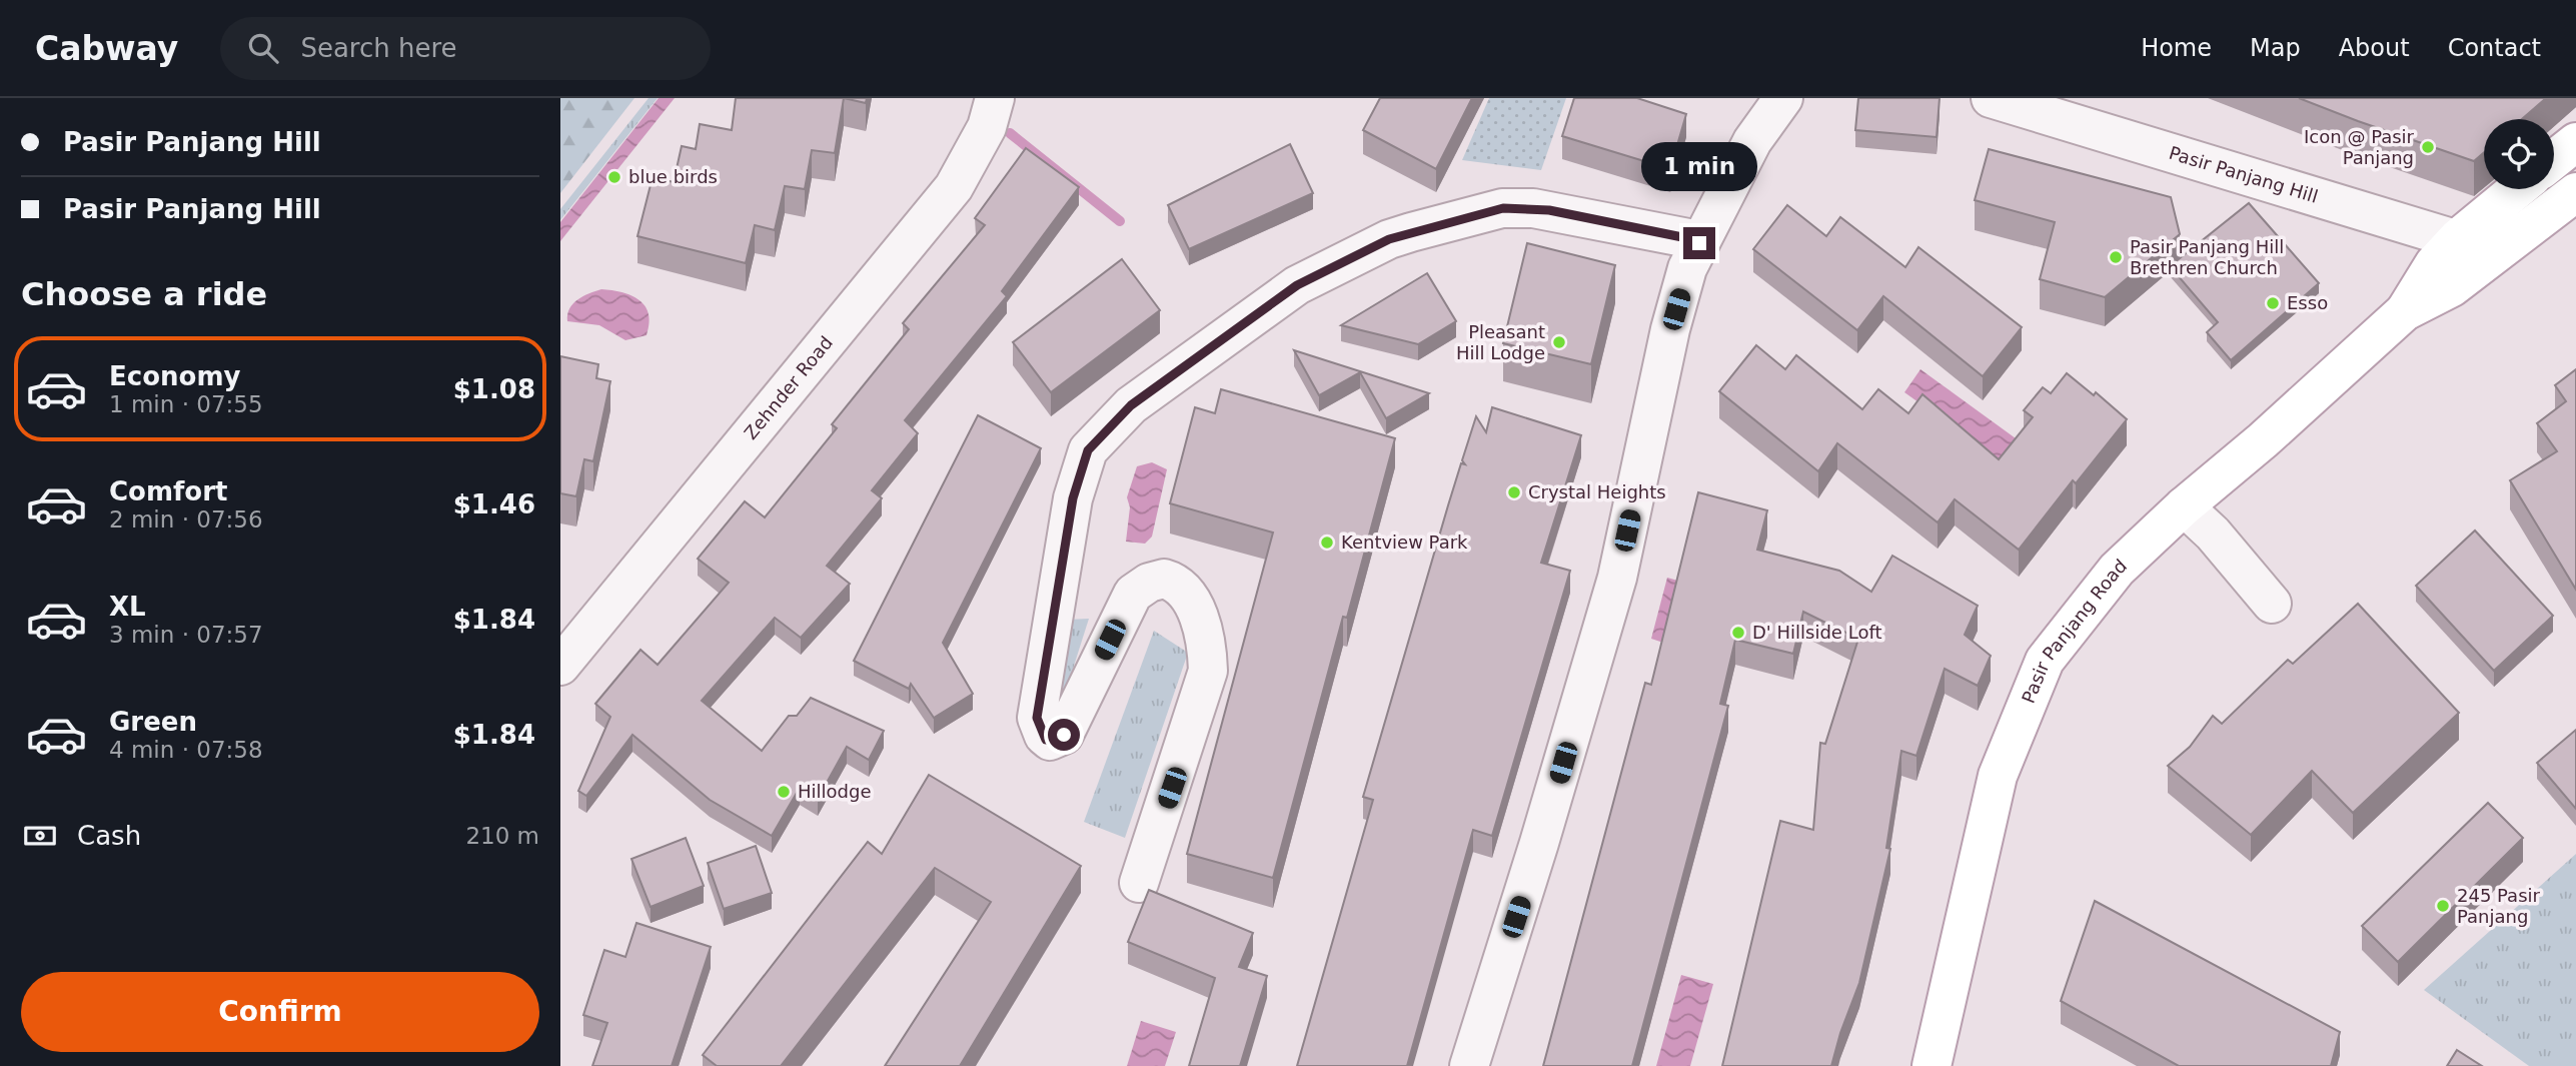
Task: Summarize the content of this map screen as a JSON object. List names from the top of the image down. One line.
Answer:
{"streets":{"main road":["Pasir Panjang Road"],"street":["Pasir Panjang Hill","Zehnder Road"]},"crossings":[["Pasir Panjang Hill","Pasir Panjang Road"]],"places":["Icon @ Pasir Panjang","blue birds","Pasir Panjang Hill Brethren Church","Esso","Pleasant Hill Lodge","Crystal Heights","Kentview Park","D' Hillside Loft","Hillodge","245 Pasir Panjang"],"page":{"header":"Cabway","search":"Search here","nav":["Home","Map","About","Contact"],"banner":["Pasir Panjang Hill","Pasir Panjang Hill"],"bubble":"1 min","heading":"Choose a ride","list":[{"name":"Economy","note":"1 min · 07:55","value":"$1.08"},{"name":"Comfort","note":"2 min · 07:56","value":"$1.46"},{"name":"XL","note":"3 min · 07:57","value":"$1.84"},{"name":"Green","note":"4 min · 07:58","value":"$1.84"}],"pay":["Cash","210 m"],"buttons":"Confirm"}}
